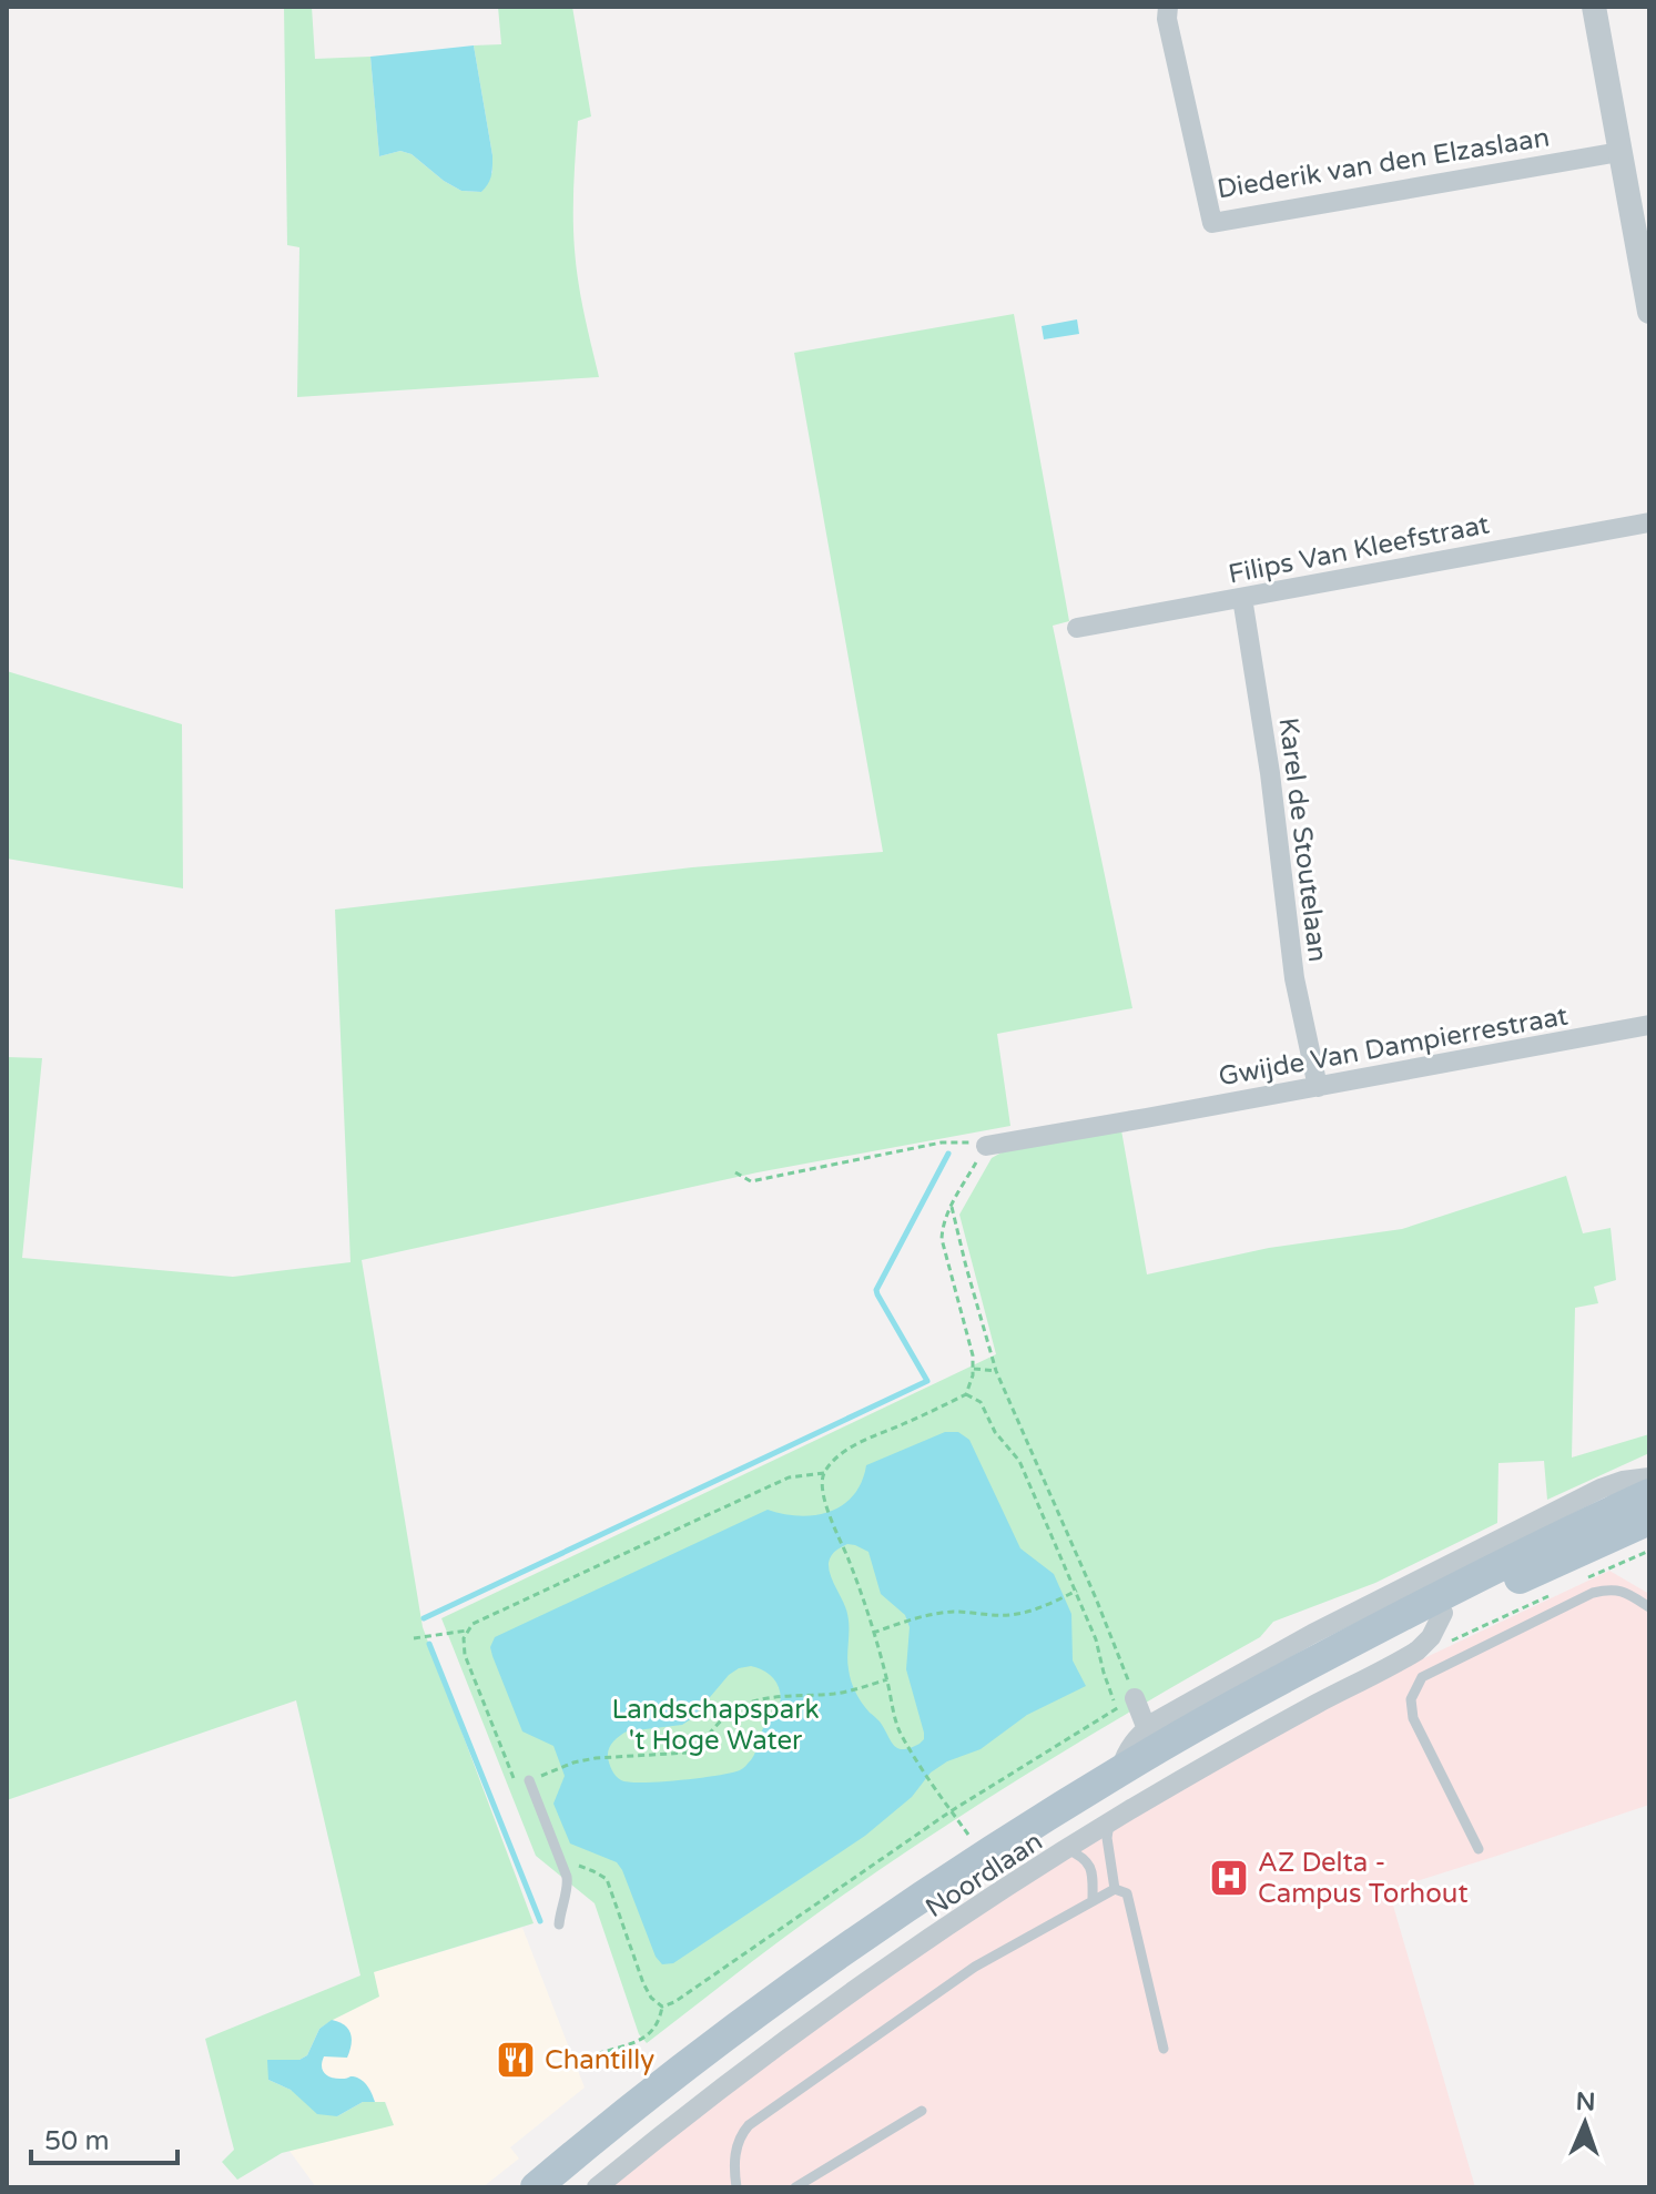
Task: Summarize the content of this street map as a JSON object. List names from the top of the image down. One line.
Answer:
{"streets":{"main road":["Noordlaan"],"street":["Diederik van den Elzaslaan","Filips Van Kleefstraat","Karel de Stoutelaan","Gwijde Van Dampierrestraat"]},"crossings":[["Filips Van Kleefstraat","Karel de Stoutelaan"],["Karel de Stoutelaan","Gwijde Van Dampierrestraat"]],"parks":["Landschapspark 't Hoge Water"],"places":{"hospital":["AZ Delta - Campus Torhout"],"restaurant":["Chantilly"]},"scale_bar":"50 m","north":"top"}
